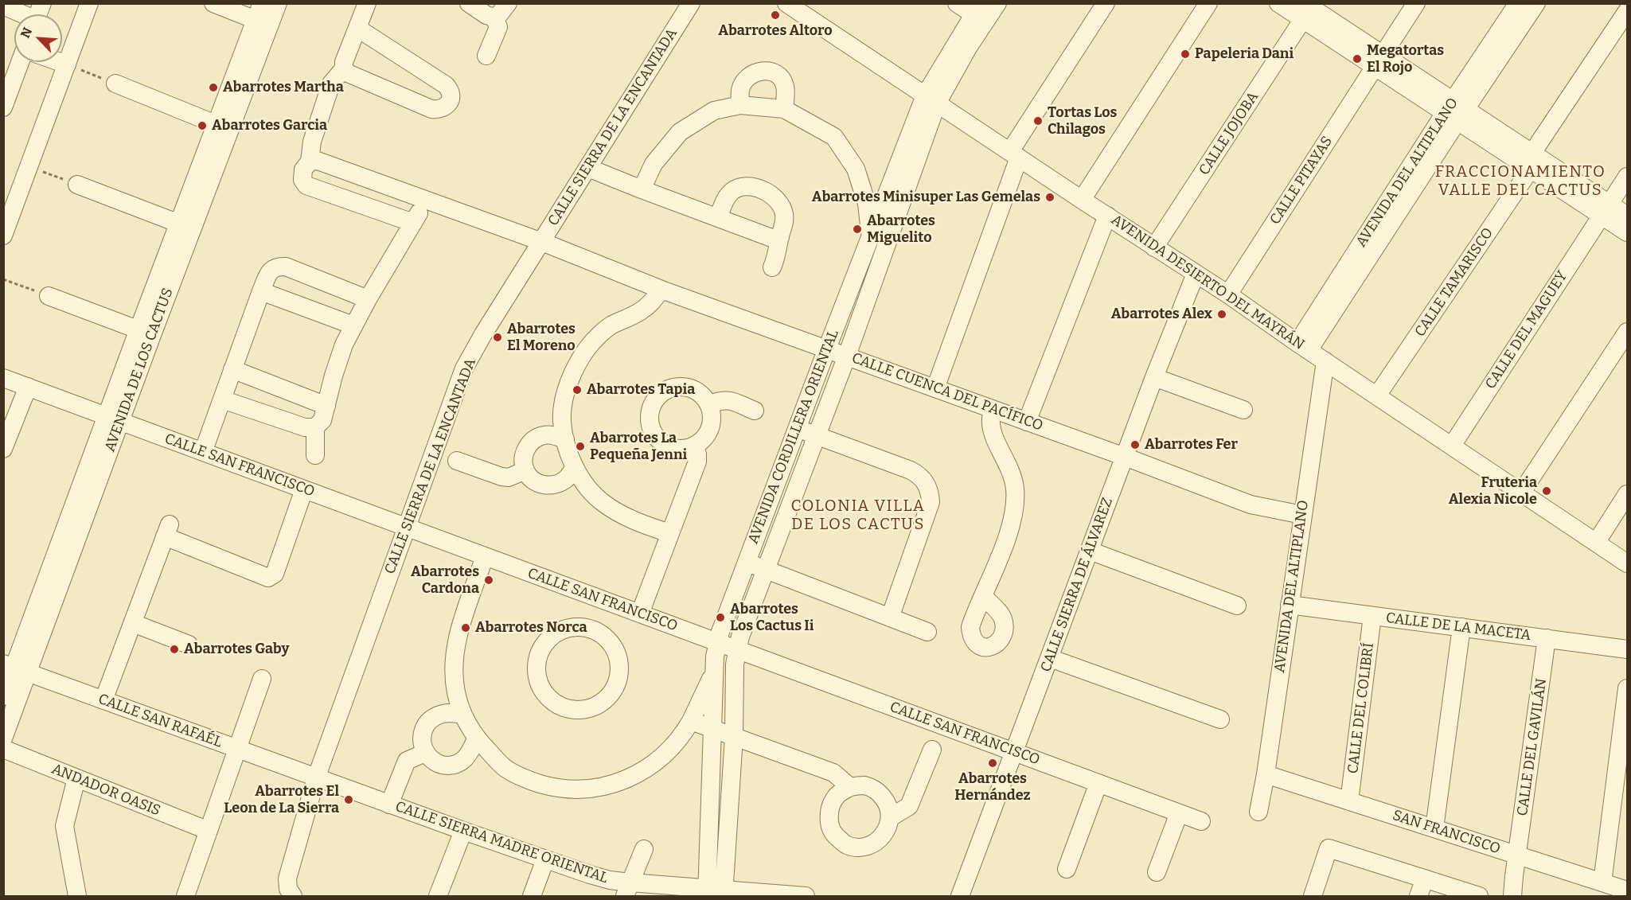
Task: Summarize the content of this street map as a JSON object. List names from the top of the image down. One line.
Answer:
{"streets":{"street":["CALLE SIERRA DE LA ENCANTADA","CALLE JOJOBA","AVENIDA DEL ALTIPLANO","CALLE PITAYAS","AVENIDA DESIERTO DEL MAYRÁN","CALLE TAMARISCO","CALLE DEL MAGUEY","AVENIDA DE LOS CACTUS","CALLE CUENCA DEL PACÍFICO","AVENIDA CORDILLERA ORIENTAL","CALLE SAN FRANCISCO","CALLE SIERRA DE ÁLVAREZ","CALLE DE LA MACETA","CALLE DEL COLIBRÍ","CALLE SAN RAFAÉL","CALLE DEL GAVILÁN","ANDADOR OASIS","SAN FRANCISCO","CALLE SIERRA MADRE ORIENTAL"]},"crossings":[["CALLE SIERRA DE LA ENCANTADA","CALLE CUENCA DEL PACÍFICO"],["CALLE SIERRA DE LA ENCANTADA","CALLE SAN FRANCISCO"],["CALLE SIERRA DE LA ENCANTADA","CALLE SAN RAFAÉL"],["CALLE SIERRA DE LA ENCANTADA","CALLE SIERRA MADRE ORIENTAL"],["CALLE JOJOBA","AVENIDA DESIERTO DEL MAYRÁN"],["AVENIDA DEL ALTIPLANO","AVENIDA DESIERTO DEL MAYRÁN"],["AVENIDA DEL ALTIPLANO","CALLE CUENCA DEL PACÍFICO"],["AVENIDA DEL ALTIPLANO","CALLE DE LA MACETA"],["AVENIDA DEL ALTIPLANO","SAN FRANCISCO"],["CALLE PITAYAS","AVENIDA DESIERTO DEL MAYRÁN"],["AVENIDA DESIERTO DEL MAYRÁN","CALLE TAMARISCO"],["AVENIDA DESIERTO DEL MAYRÁN","CALLE DEL MAGUEY"],["AVENIDA DESIERTO DEL MAYRÁN","AVENIDA CORDILLERA ORIENTAL"],["AVENIDA DESIERTO DEL MAYRÁN","CALLE SIERRA DE ÁLVAREZ"],["AVENIDA DE LOS CACTUS","CALLE SAN FRANCISCO"],["AVENIDA DE LOS CACTUS","CALLE SAN RAFAÉL"],["CALLE CUENCA DEL PACÍFICO","AVENIDA CORDILLERA ORIENTAL"],["CALLE CUENCA DEL PACÍFICO","CALLE SIERRA DE ÁLVAREZ"],["AVENIDA CORDILLERA ORIENTAL","CALLE SAN FRANCISCO"],["AVENIDA CORDILLERA ORIENTAL","CALLE SIERRA MADRE ORIENTAL"],["CALLE SAN FRANCISCO","CALLE SIERRA DE ÁLVAREZ"],["CALLE DE LA MACETA","CALLE DEL COLIBRÍ"],["CALLE DE LA MACETA","CALLE DEL GAVILÁN"],["CALLE DEL COLIBRÍ","SAN FRANCISCO"],["CALLE SAN RAFAÉL","CALLE SIERRA MADRE ORIENTAL"],["CALLE DEL GAVILÁN","SAN FRANCISCO"]],"districts":["FRACCIONAMIENTO VALLE DEL CACTUS","COLONIA VILLA DE LOS CACTUS"],"places":["Abarrotes Altoro","Papeleria Dani","Megatortas El Rojo","Abarrotes Martha","Tortas Los Chilagos","Abarrotes Garcia","Abarrotes Minisuper Las Gemelas","Abarrotes Miguelito","Abarrotes Alex","Abarrotes El Moreno","Abarrotes Tapia","Abarrotes Fer","Abarrotes La Pequeña Jenni","Fruteria Alexia Nicole","Abarrotes Cardona","Abarrotes Los Cactus Ii","Abarrotes Norca","Abarrotes Gaby","Abarrotes Hernández","Abarrotes El Leon de La Sierra"],"north":"top left"}
